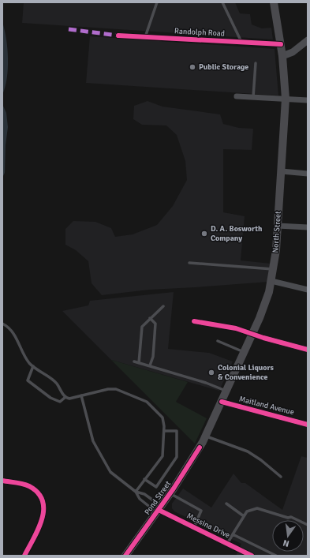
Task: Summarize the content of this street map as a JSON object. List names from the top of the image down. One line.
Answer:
{"streets":{"main road":["North Street","Pond Street"],"street":["Randolph Road","Maitland Avenue","Messina Drive"]},"crossings":[["Randolph Road","North Street"],["North Street","Maitland Avenue"],["North Street","Pond Street"],["Pond Street","Messina Drive"]],"places":["Public Storage","D. A. Bosworth Company","Colonial Liquors & Convenience"],"north":"bottom"}
